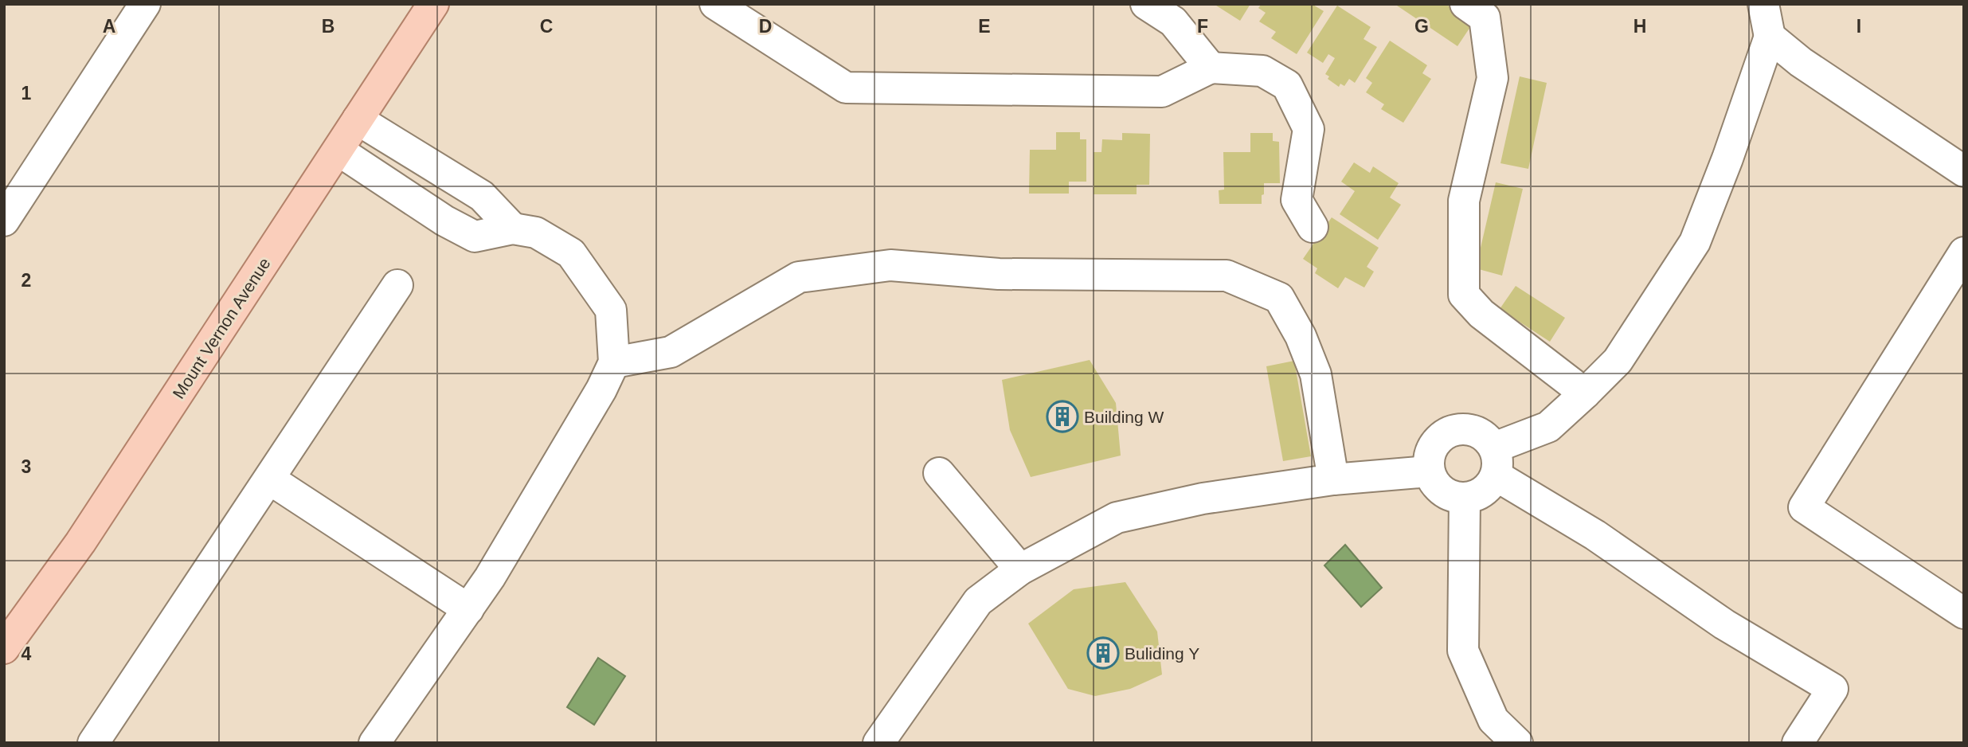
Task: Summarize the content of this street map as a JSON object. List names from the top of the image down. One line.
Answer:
{"streets":{"main road":["Mount Vernon Avenue"]},"places":{"building":["Building W","Buliding Y"]},"grid":{"columns":["A","B","C","D","E","F","G","H","I"],"rows":["1","2","3","4"]}}
